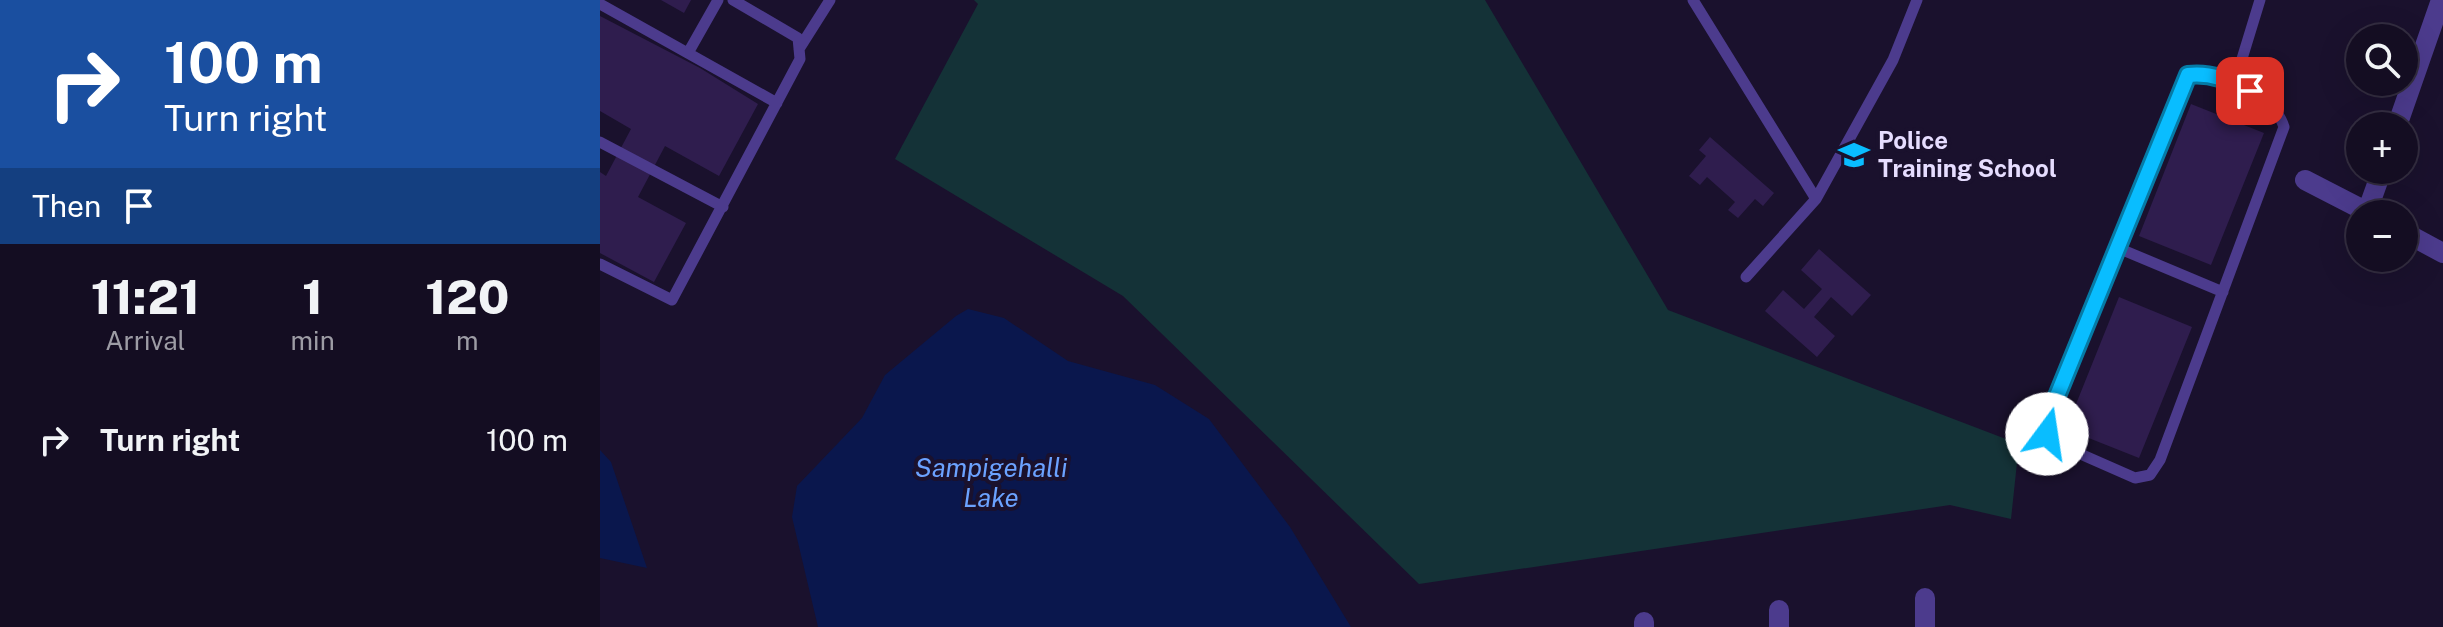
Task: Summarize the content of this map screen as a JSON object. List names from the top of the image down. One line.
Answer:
{"water":["Sampigehalli Lake"],"places":{"school or university":["Police Training School"]},"page":{"turn":["100 m","Turn right"],"map_buttons":["+","−"],"then":"Then","eta":["11:21","Arrival","1","min","120","m"],"list":[{"name":"Turn right","value":"100 m"}]}}
